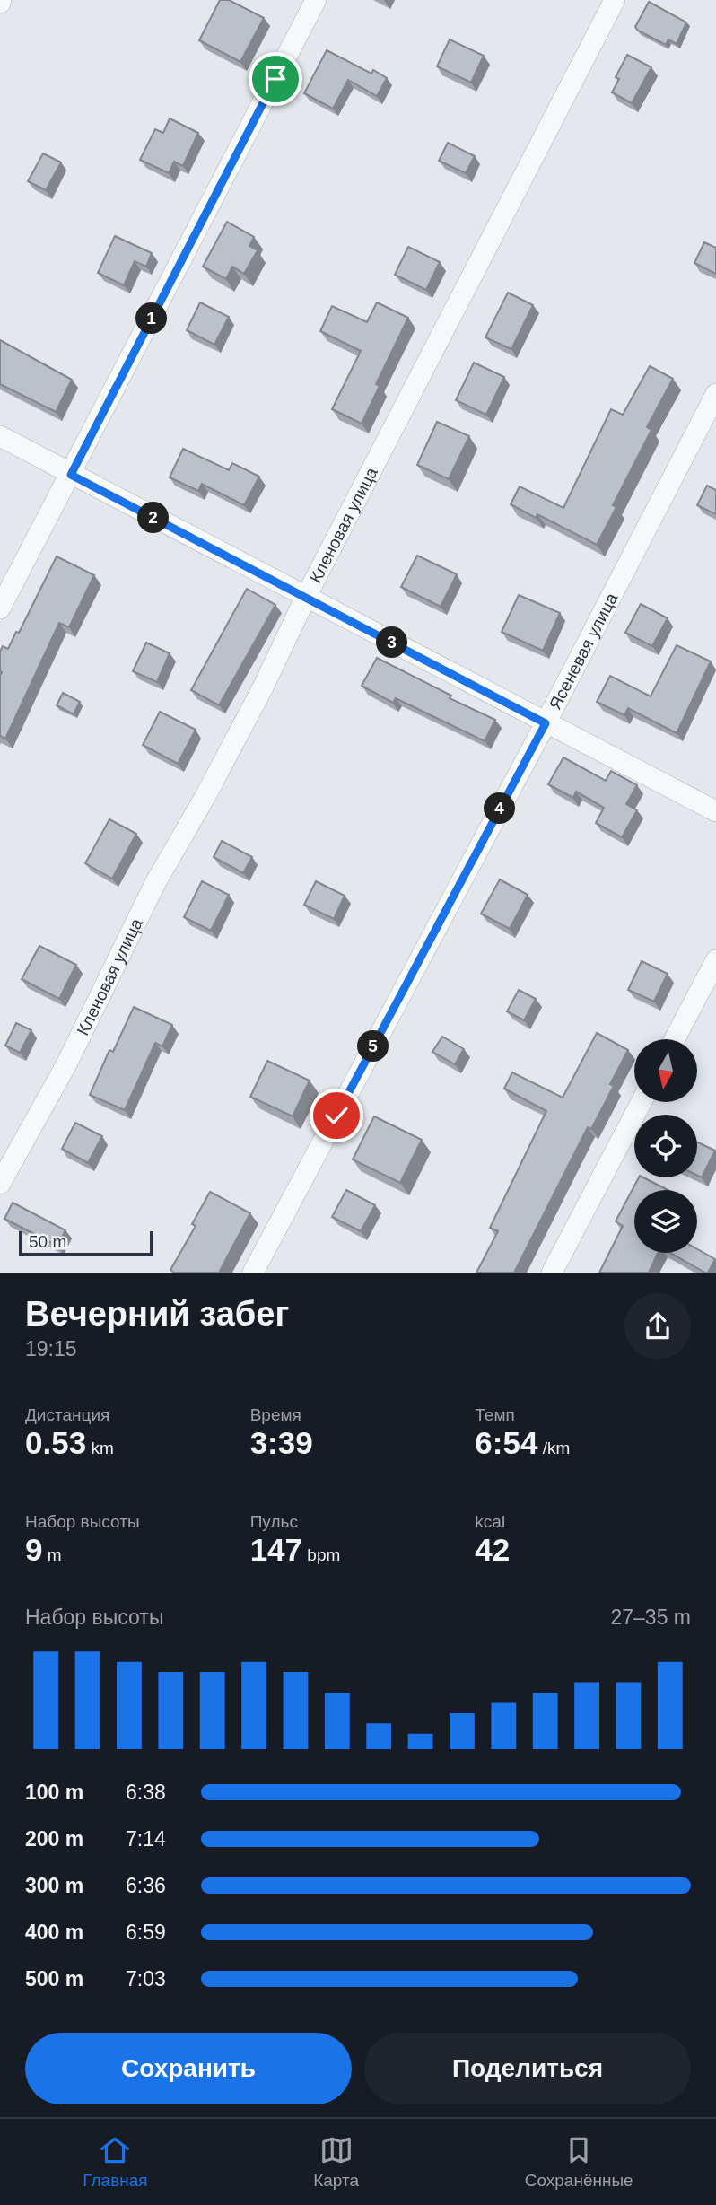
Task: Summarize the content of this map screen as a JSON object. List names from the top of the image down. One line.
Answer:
{"streets":{"street":["Кленовая улица","Ясеневая улица"]},"scale_bar":"50 m","north":"bottom","page":{"pins":["1","2","3","4","5"],"scale":"50 m","heading":["Вечерний забег","19:15"],"stats":[["Дистанция","0.53 km"],["Время","3:39"],["Темп","6:54 /km"],["Набор высоты","9 m"],["Пульс","147 bpm"],["kcal","42"]],"chart":["Набор высоты","27–35 m"],"list":[{"name":"100 m","note":"6:38"},{"name":"200 m","note":"7:14"},{"name":"300 m","note":"6:36"},{"name":"400 m","note":"6:59"},{"name":"500 m","note":"7:03"}],"buttons":["Сохранить","Поделиться"],"tabs":["Главная","Карта","Сохранённые"]}}
